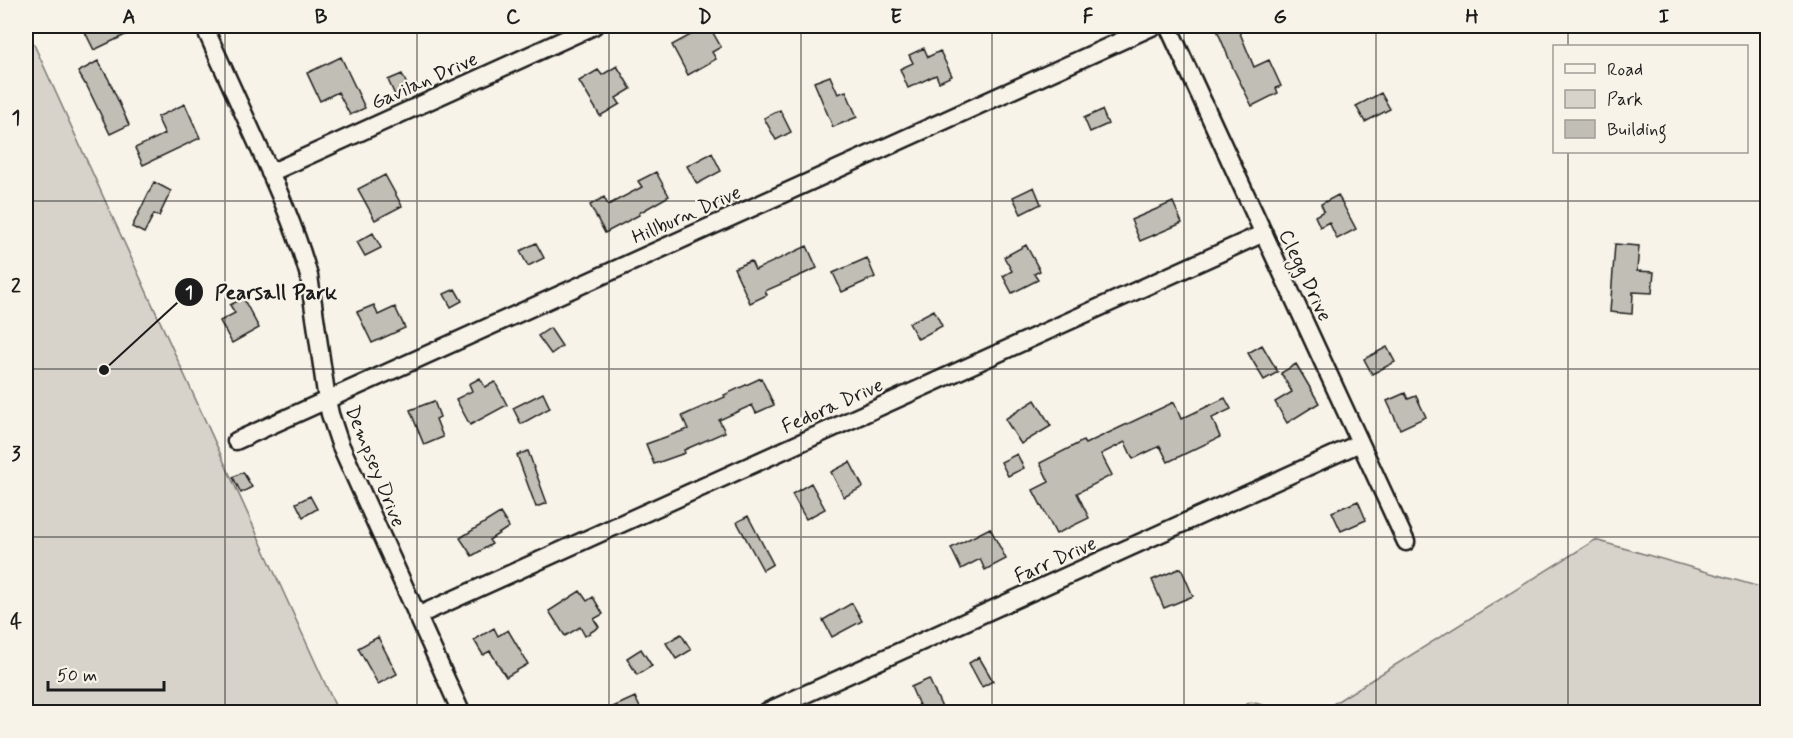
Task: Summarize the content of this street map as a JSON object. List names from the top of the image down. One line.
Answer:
{"streets":{"street":["Gavilan Drive","Hillburn Drive","Clegg Drive","Fedora Drive","Dempsey Drive","Farr Drive"]},"crossings":[["Gavilan Drive","Dempsey Drive"],["Hillburn Drive","Dempsey Drive"],["Clegg Drive","Fedora Drive"],["Clegg Drive","Farr Drive"],["Fedora Drive","Dempsey Drive"]],"places":["Pearsall Park"],"legend":["Road","Park","Building"],"scale_bar":"50 m","grid":{"columns":["A","B","C","D","E","F","G","H","I"],"rows":["1","2","3","4"]}}
